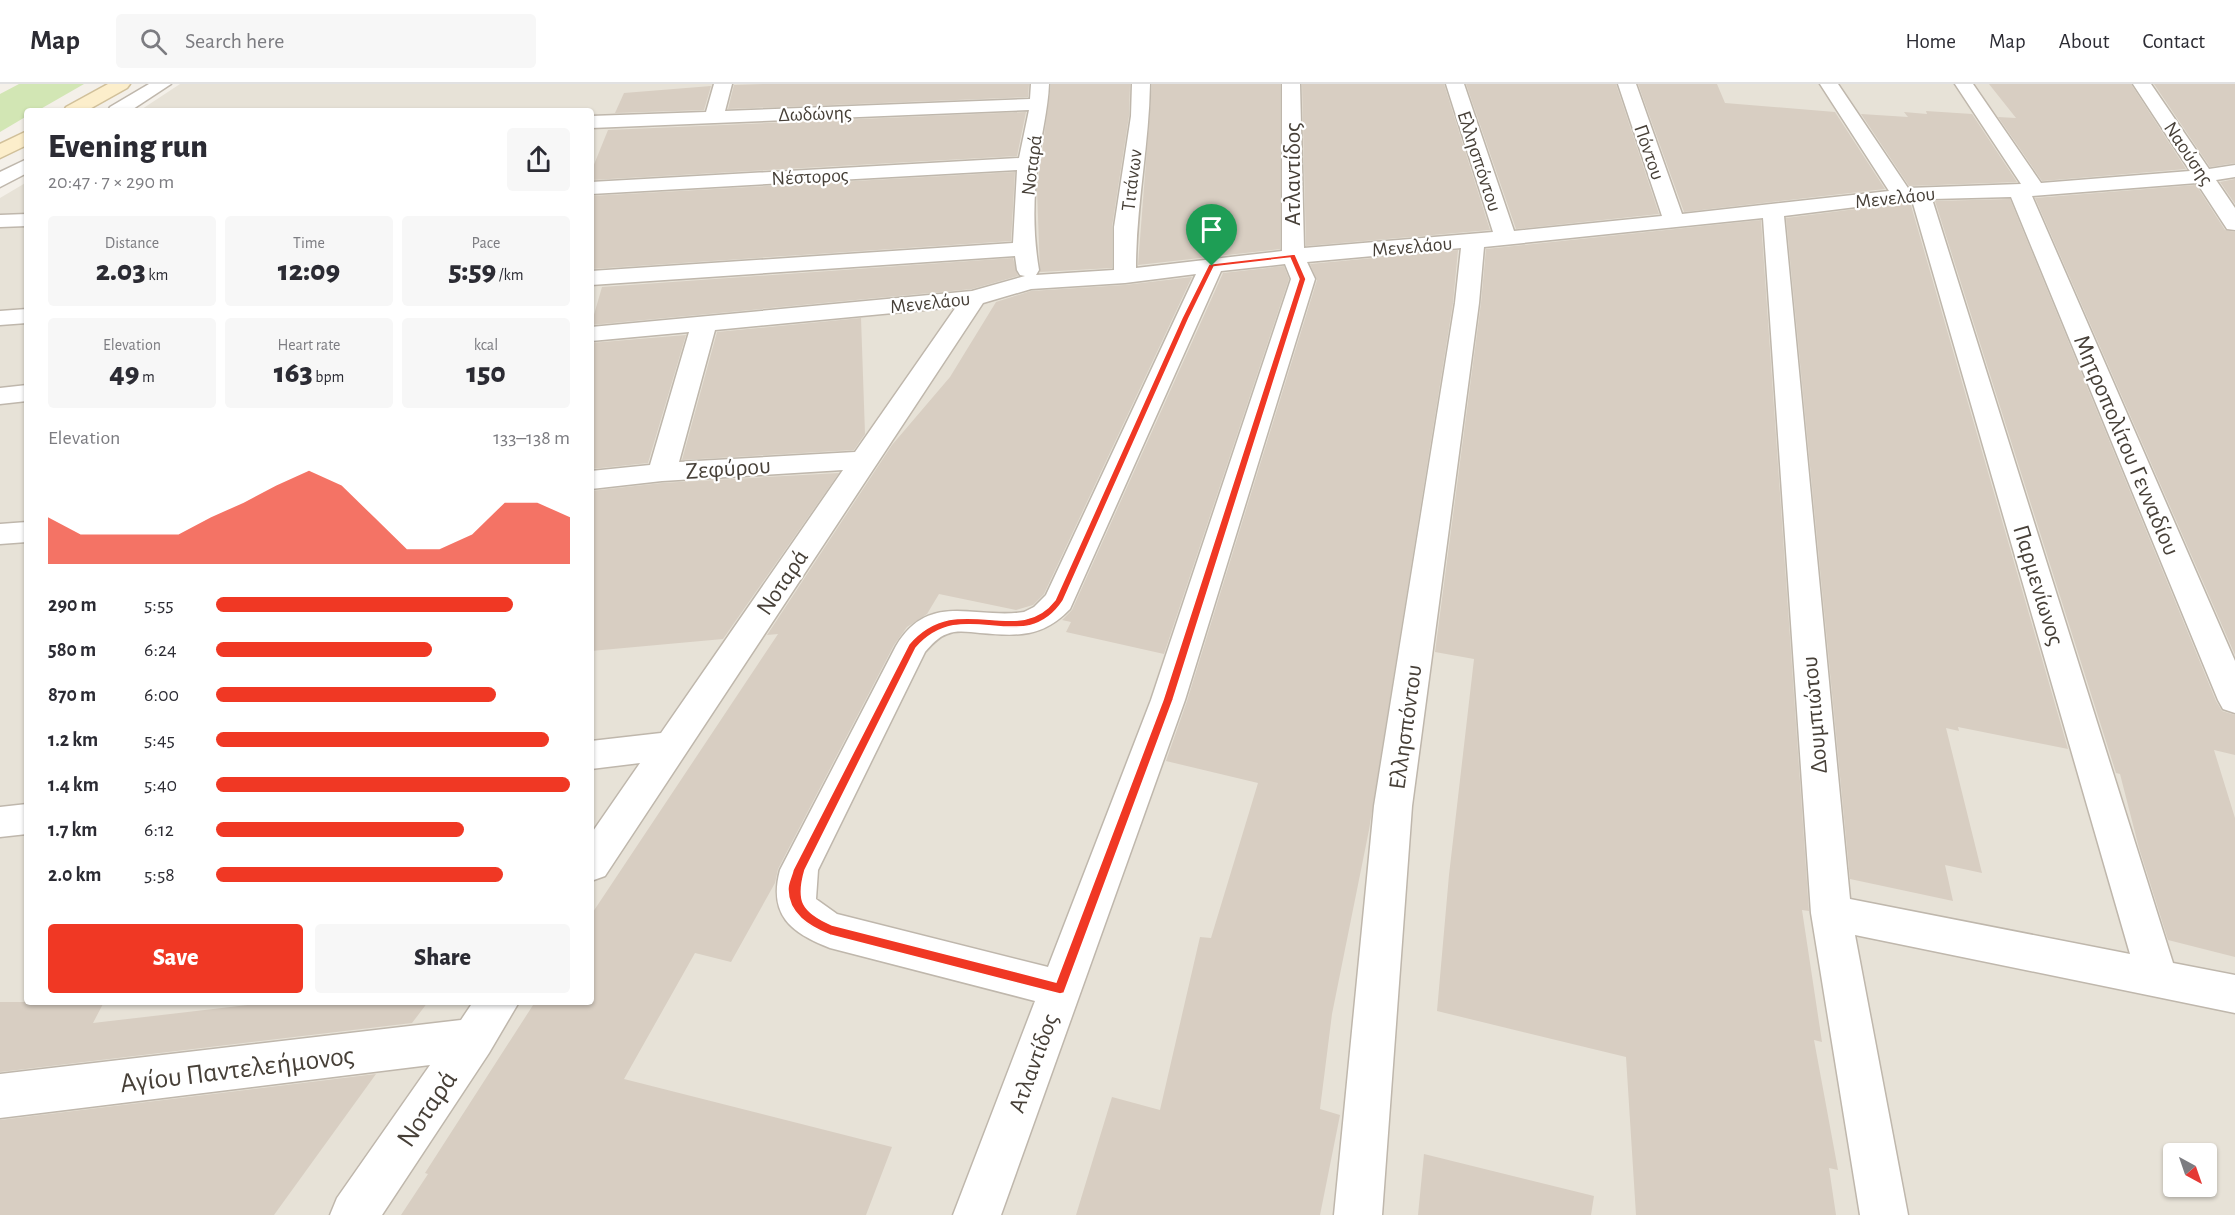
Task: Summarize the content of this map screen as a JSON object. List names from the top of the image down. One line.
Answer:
{"streets":{"street":["Δωδώνης","Πόντου","Ναούσης","Ελλησπόντου","Νοταρά","Ατλαντίδος","Νέστορος","Τιτάνων","Μενελάου","Μητροπολίτου Γενναδίου","Ζεφύρου","Παρμενίωνος","Δουμπιώτου","Αγίου Παντελεήμονος"]},"crossings":[["Δωδώνης","Νοταρά"],["Πόντου","Μενελάου"],["Ναούσης","Μενελάου"],["Ελλησπόντου","Μενελάου"],["Νοταρά","Νέστορος"],["Νοταρά","Μενελάου"],["Νοταρά","Ζεφύρου"],["Νοταρά","Αγίου Παντελεήμονος"],["Ατλαντίδος","Μενελάου"],["Τιτάνων","Μενελάου"],["Μενελάου","Μητροπολίτου Γενναδίου"],["Μενελάου","Παρμενίωνος"],["Μενελάου","Δουμπιώτου"]],"north":"bottom right","page":{"header":"Map","search":"Search here","nav":["Home","Map","About","Contact"],"heading":["Evening run","20:47 · 7 × 290 m"],"stats":[["Distance","2.03 km"],["Time","12:09"],["Pace","5:59 /km"],["Elevation","49 m"],["Heart rate","163 bpm"],["kcal","150"]],"chart":["Elevation","133–138 m"],"list":[{"name":"290 m","note":"5:55"},{"name":"580 m","note":"6:24"},{"name":"870 m","note":"6:00"},{"name":"1.2 km","note":"5:45"},{"name":"1.4 km","note":"5:40"},{"name":"1.7 km","note":"6:12"},{"name":"2.0 km","note":"5:58"}],"buttons":["Save","Share"]}}
